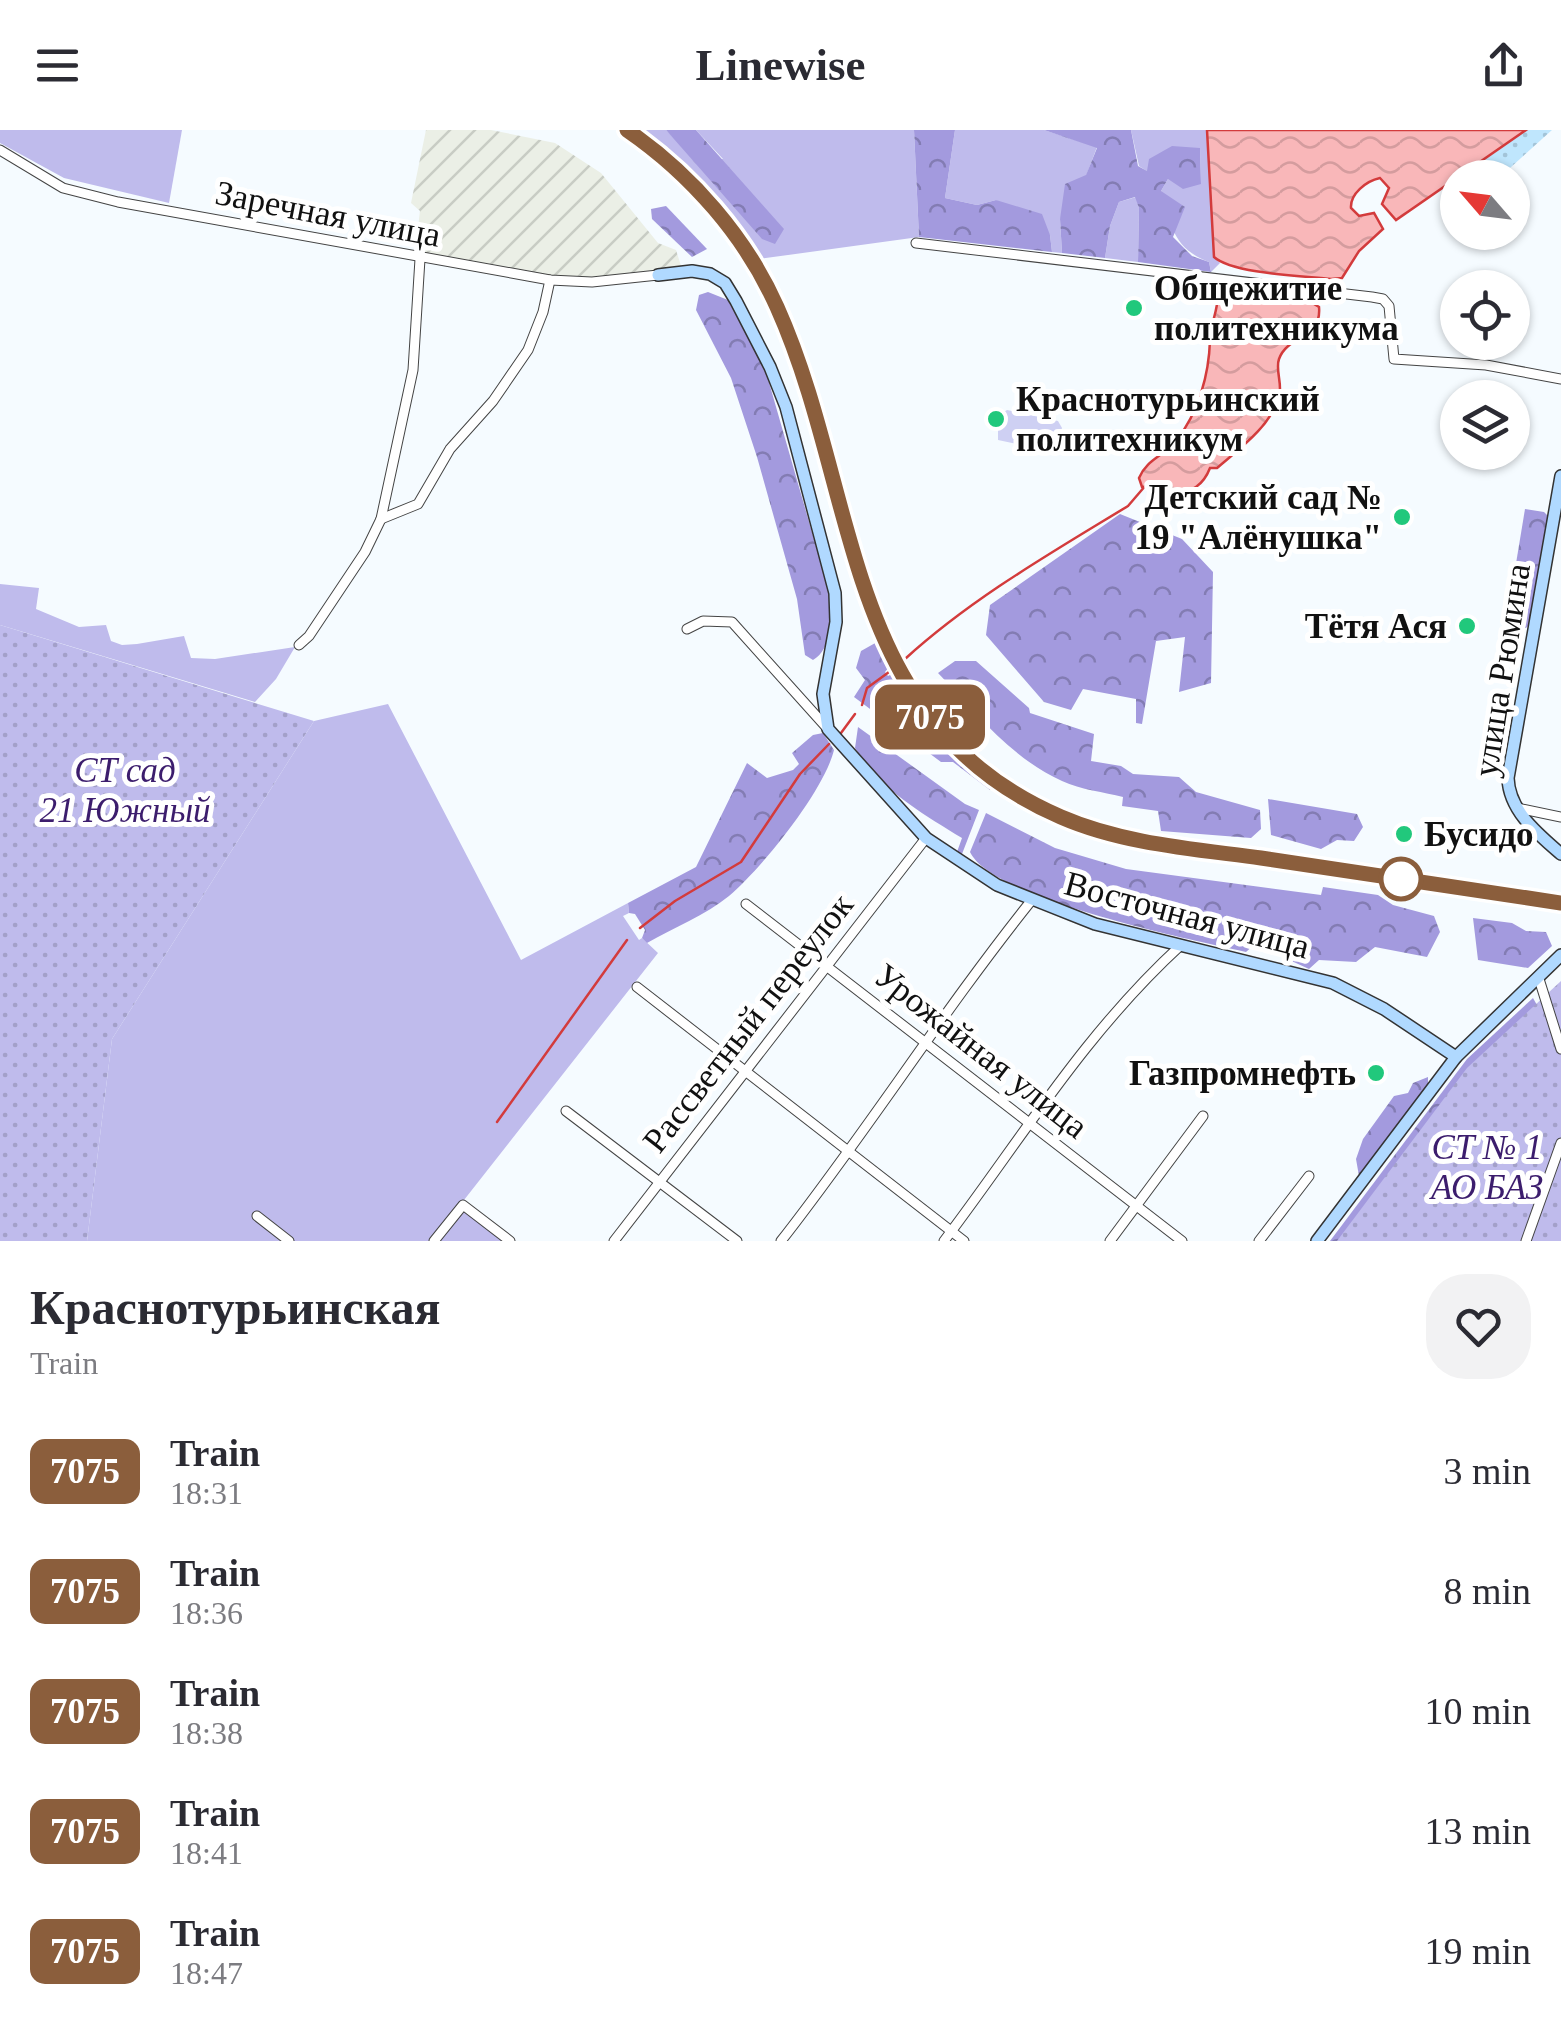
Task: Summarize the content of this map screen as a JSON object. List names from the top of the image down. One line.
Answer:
{"streets":{"street":["Заречная улица","улица Рюмина","Восточная улица","Рассветный переулок","Урожайная улица"]},"crossings":[["Восточная улица","Рассветный переулок"],["Рассветный переулок","Урожайная улица"]],"parks":["СТ сад 21 Южный","СТ № 1 АО БАЗ"],"places":["Общежитие политехникума","Краснотурьинский политехникум","Детский сад № 19 \"Алёнушка\"","Тётя Ася","Бусидо","Газпромнефть"],"north":"top left","page":{"header":"Linewise","on_map":"7075","heading":["Краснотурьинская","Train"],"list":[{"mark":"7075","name":"Train","note":"18:31","value":"3 min"},{"mark":"7075","name":"Train","note":"18:36","value":"8 min"},{"mark":"7075","name":"Train","note":"18:38","value":"10 min"},{"mark":"7075","name":"Train","note":"18:41","value":"13 min"},{"mark":"7075","name":"Train","note":"18:47","value":"19 min"}]}}
